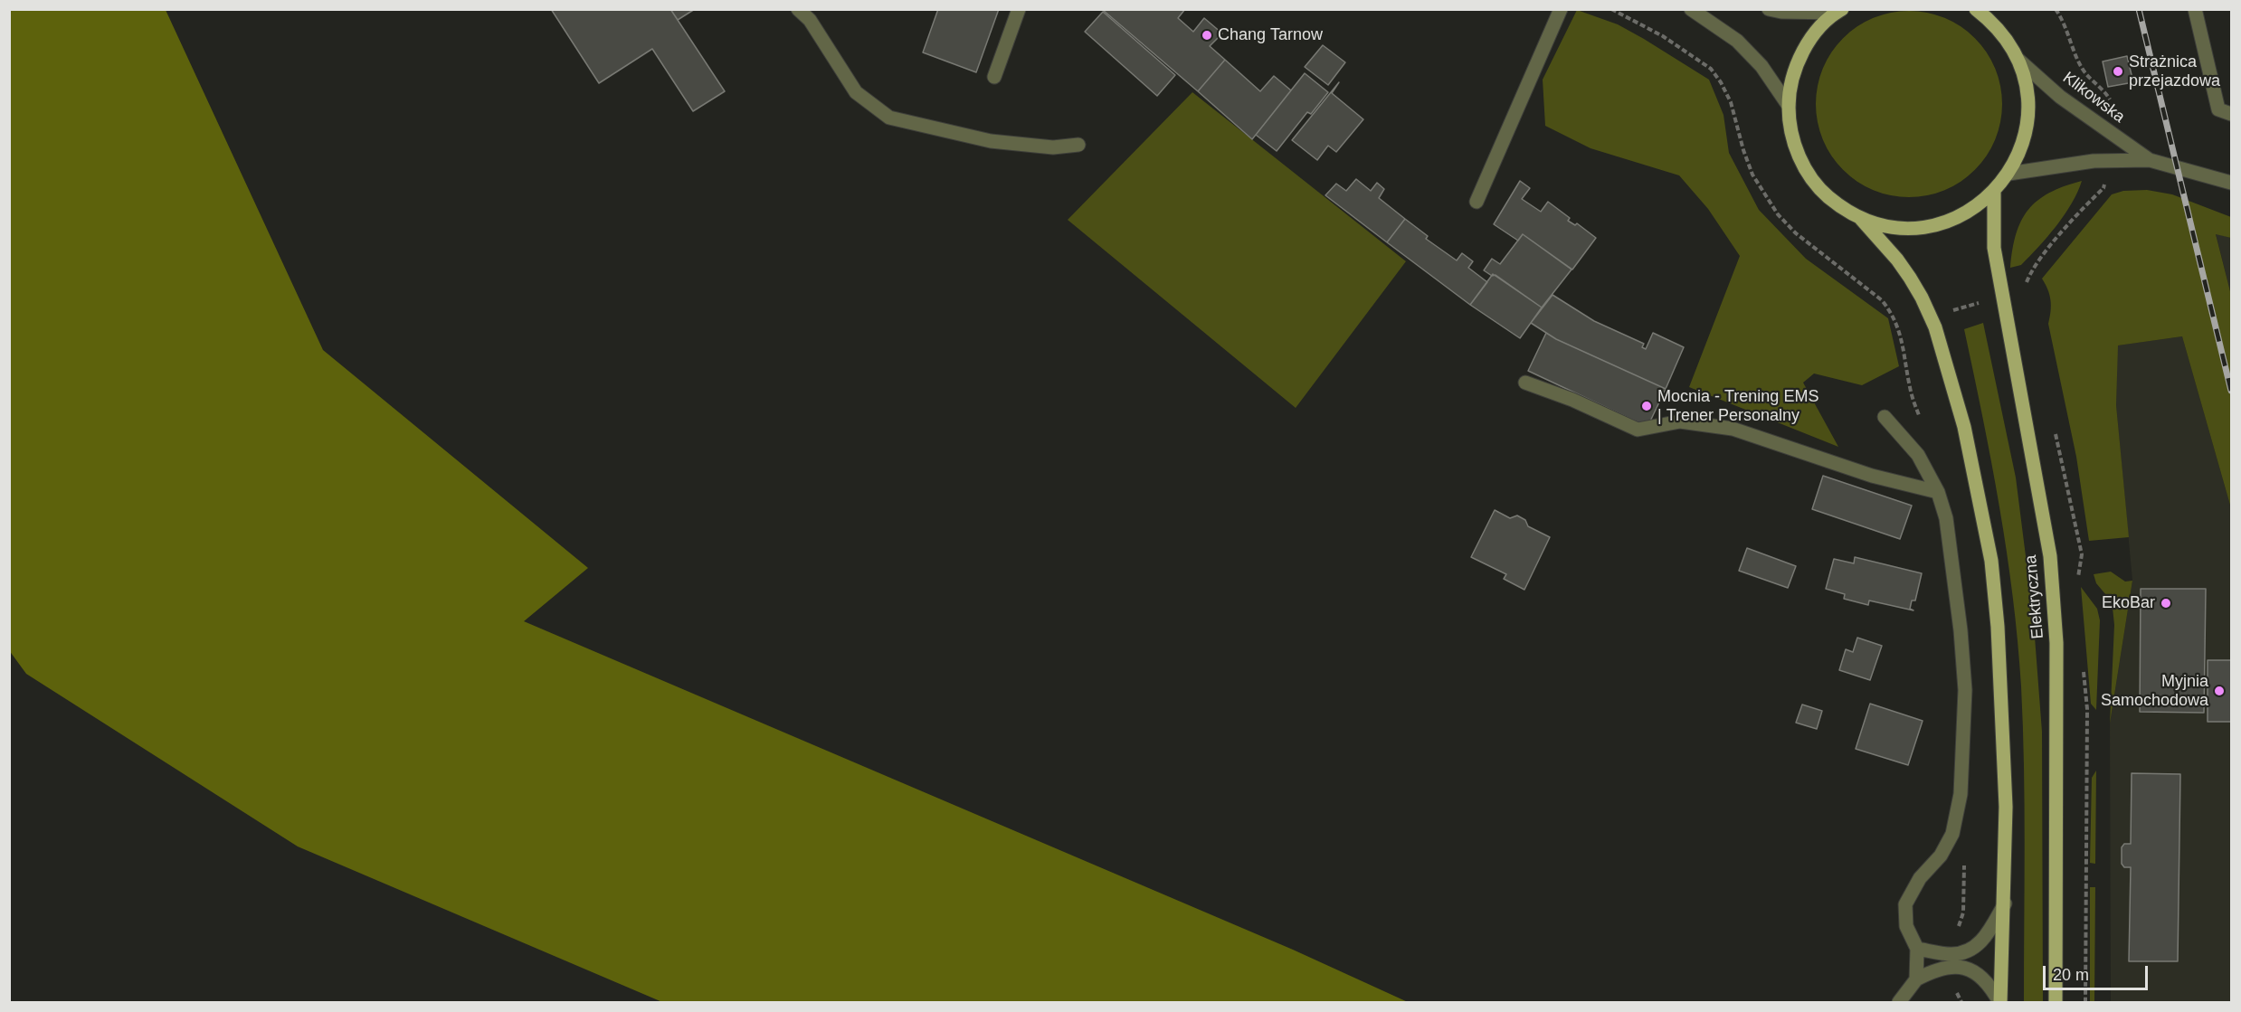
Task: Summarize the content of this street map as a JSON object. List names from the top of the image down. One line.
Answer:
{"streets":{"main road":["Elektryczna"],"street":["Klikowska"]},"places":["Chang Tarnow","Strażnica przejazdowa","Mocnia - Trening EMS | Trener Personalny","EkoBar","Myjnia Samochodowa"],"scale_bar":"20 m"}
